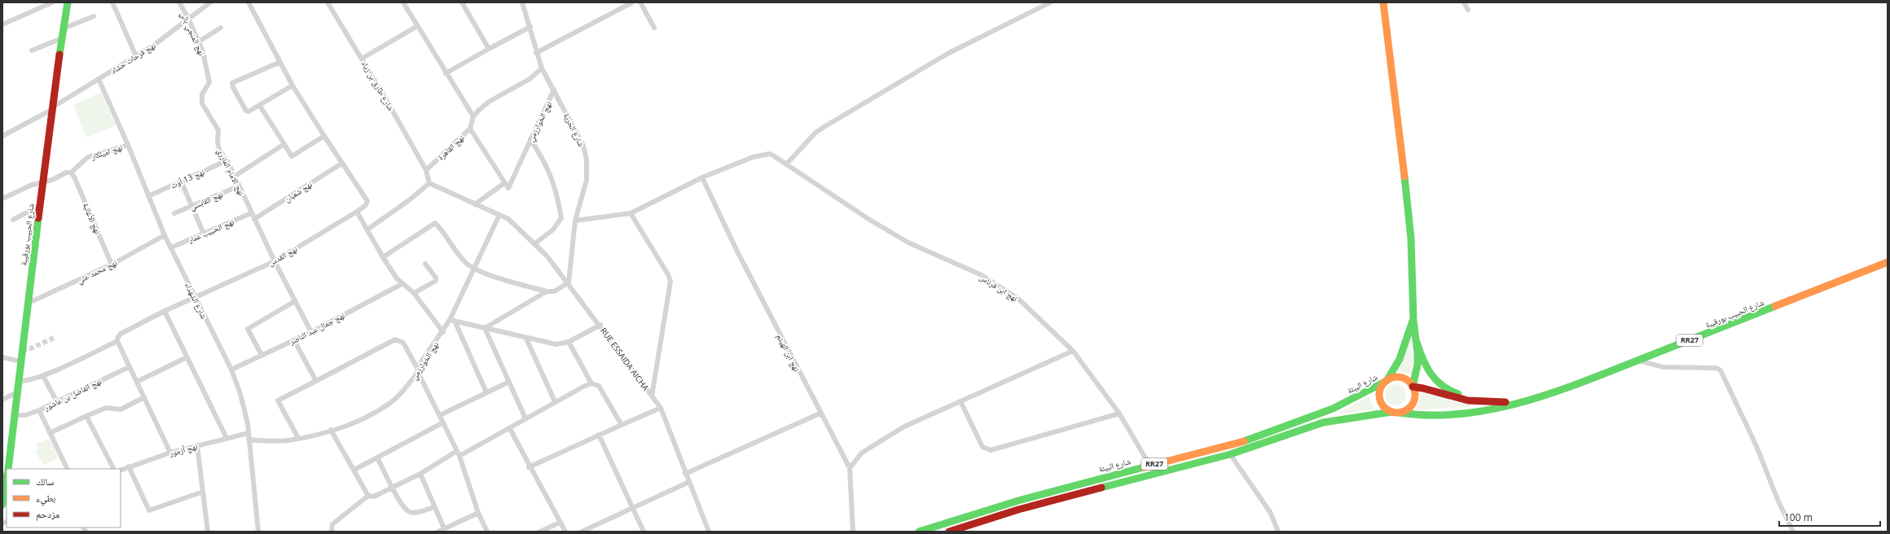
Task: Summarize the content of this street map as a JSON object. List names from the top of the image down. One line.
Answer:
{"streets":{"main road":["شارع الحبيب بورقيبة","RR27","شارع البيئة"],"street":["نهج المنجي بالي","نهج فرحات حشاد","شارع طارق بن زياد","نهج الخوارزمي","شارع الحرّيّة","نهج القاهرة","نهج اميلكار","نهج الامام المازري","نهج 13 أوت","نهج شعبان","نهج القابسي","نهج الأغالبة","نهج الحبيب عمار","نهج القدس","نهج محمد علي","نهج ابن فرناس","شارع الشهداء","نهج جمال عبد الناصر","نهج ابن الهيثم","RUE ESSAIDA AICHA","نهج الفاضل بن عاشور","نهج أزمور"]},"crossings":[["نهج المنجي بالي","نهج فرحات حشاد"],["نهج المنجي بالي","نهج الامام المازري"],["نهج فرحات حشاد","شارع الحبيب بورقيبة"],["نهج فرحات حشاد","شارع الشهداء"],["شارع طارق بن زياد","نهج القاهرة"],["نهج الخوارزمي","شارع الحرّيّة"],["نهج الخوارزمي","شارع الشهداء"],["نهج الخوارزمي","RUE ESSAIDA AICHA"],["شارع الحرّيّة","RUE ESSAIDA AICHA"],["نهج اميلكار","نهج الأغالبة"],["نهج اميلكار","شارع الشهداء"],["نهج الامام المازري","نهج 13 أوت"],["نهج الامام المازري","نهج شعبان"],["نهج الامام المازري","نهج القابسي"],["نهج الامام المازري","نهج الحبيب عمار"],["نهج الامام المازري","نهج القدس"],["نهج الامام المازري","نهج جمال عبد الناصر"],["نهج 13 أوت","شارع الشهداء"],["نهج شعبان","نهج القدس"],["نهج الأغالبة","نهج محمد علي"],["نهج الحبيب عمار","شارع الشهداء"],["شارع الحبيب بورقيبة","نهج محمد علي"],["شارع الحبيب بورقيبة","RR27"],["شارع الحبيب بورقيبة","نهج الفاضل بن عاشور"],["نهج القدس","شارع الشهداء"],["نهج محمد علي","شارع الشهداء"],["نهج ابن فرناس","RR27"],["نهج ابن فرناس","نهج ابن الهيثم"],["نهج ابن فرناس","شارع البيئة"],["شارع الشهداء","نهج جمال عبد الناصر"],["شارع الشهداء","نهج أزمور"],["RR27","شارع البيئة"]],"legend":["سالك","بطيء","مزدحم"],"scale_bar":"100 m"}
